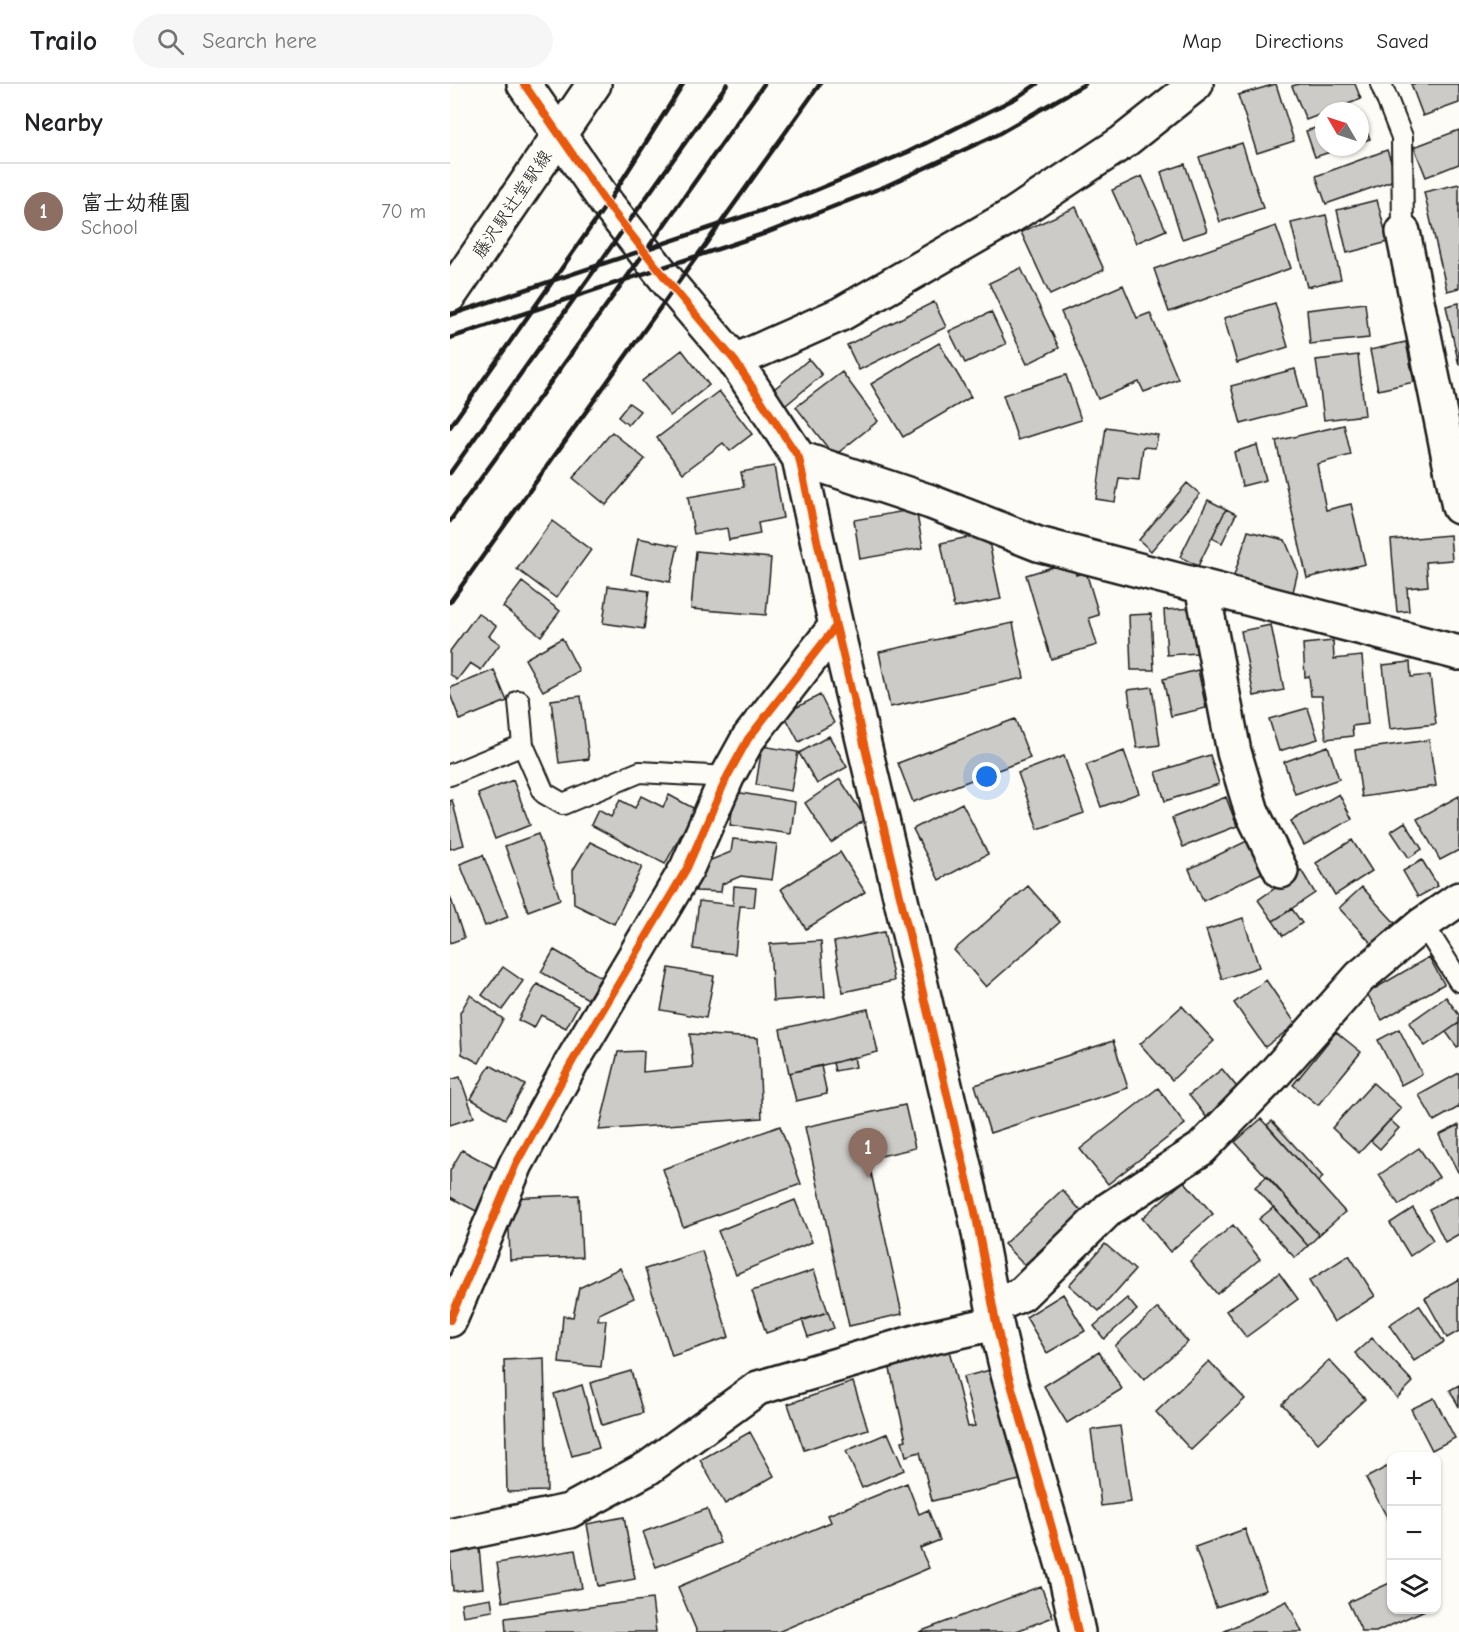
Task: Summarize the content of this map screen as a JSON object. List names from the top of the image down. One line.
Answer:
{"streets":{"street":["藤沢駅辻堂駅線"]},"north":"top left","page":{"header":"Trailo","search":"Search here","nav":["Map","Directions","Saved"],"heading":"Nearby","list":[{"mark":"1","name":"富士幼稚園","note":"School","value":"70 m"}],"pins":"1","map_buttons":["+","−"]}}
